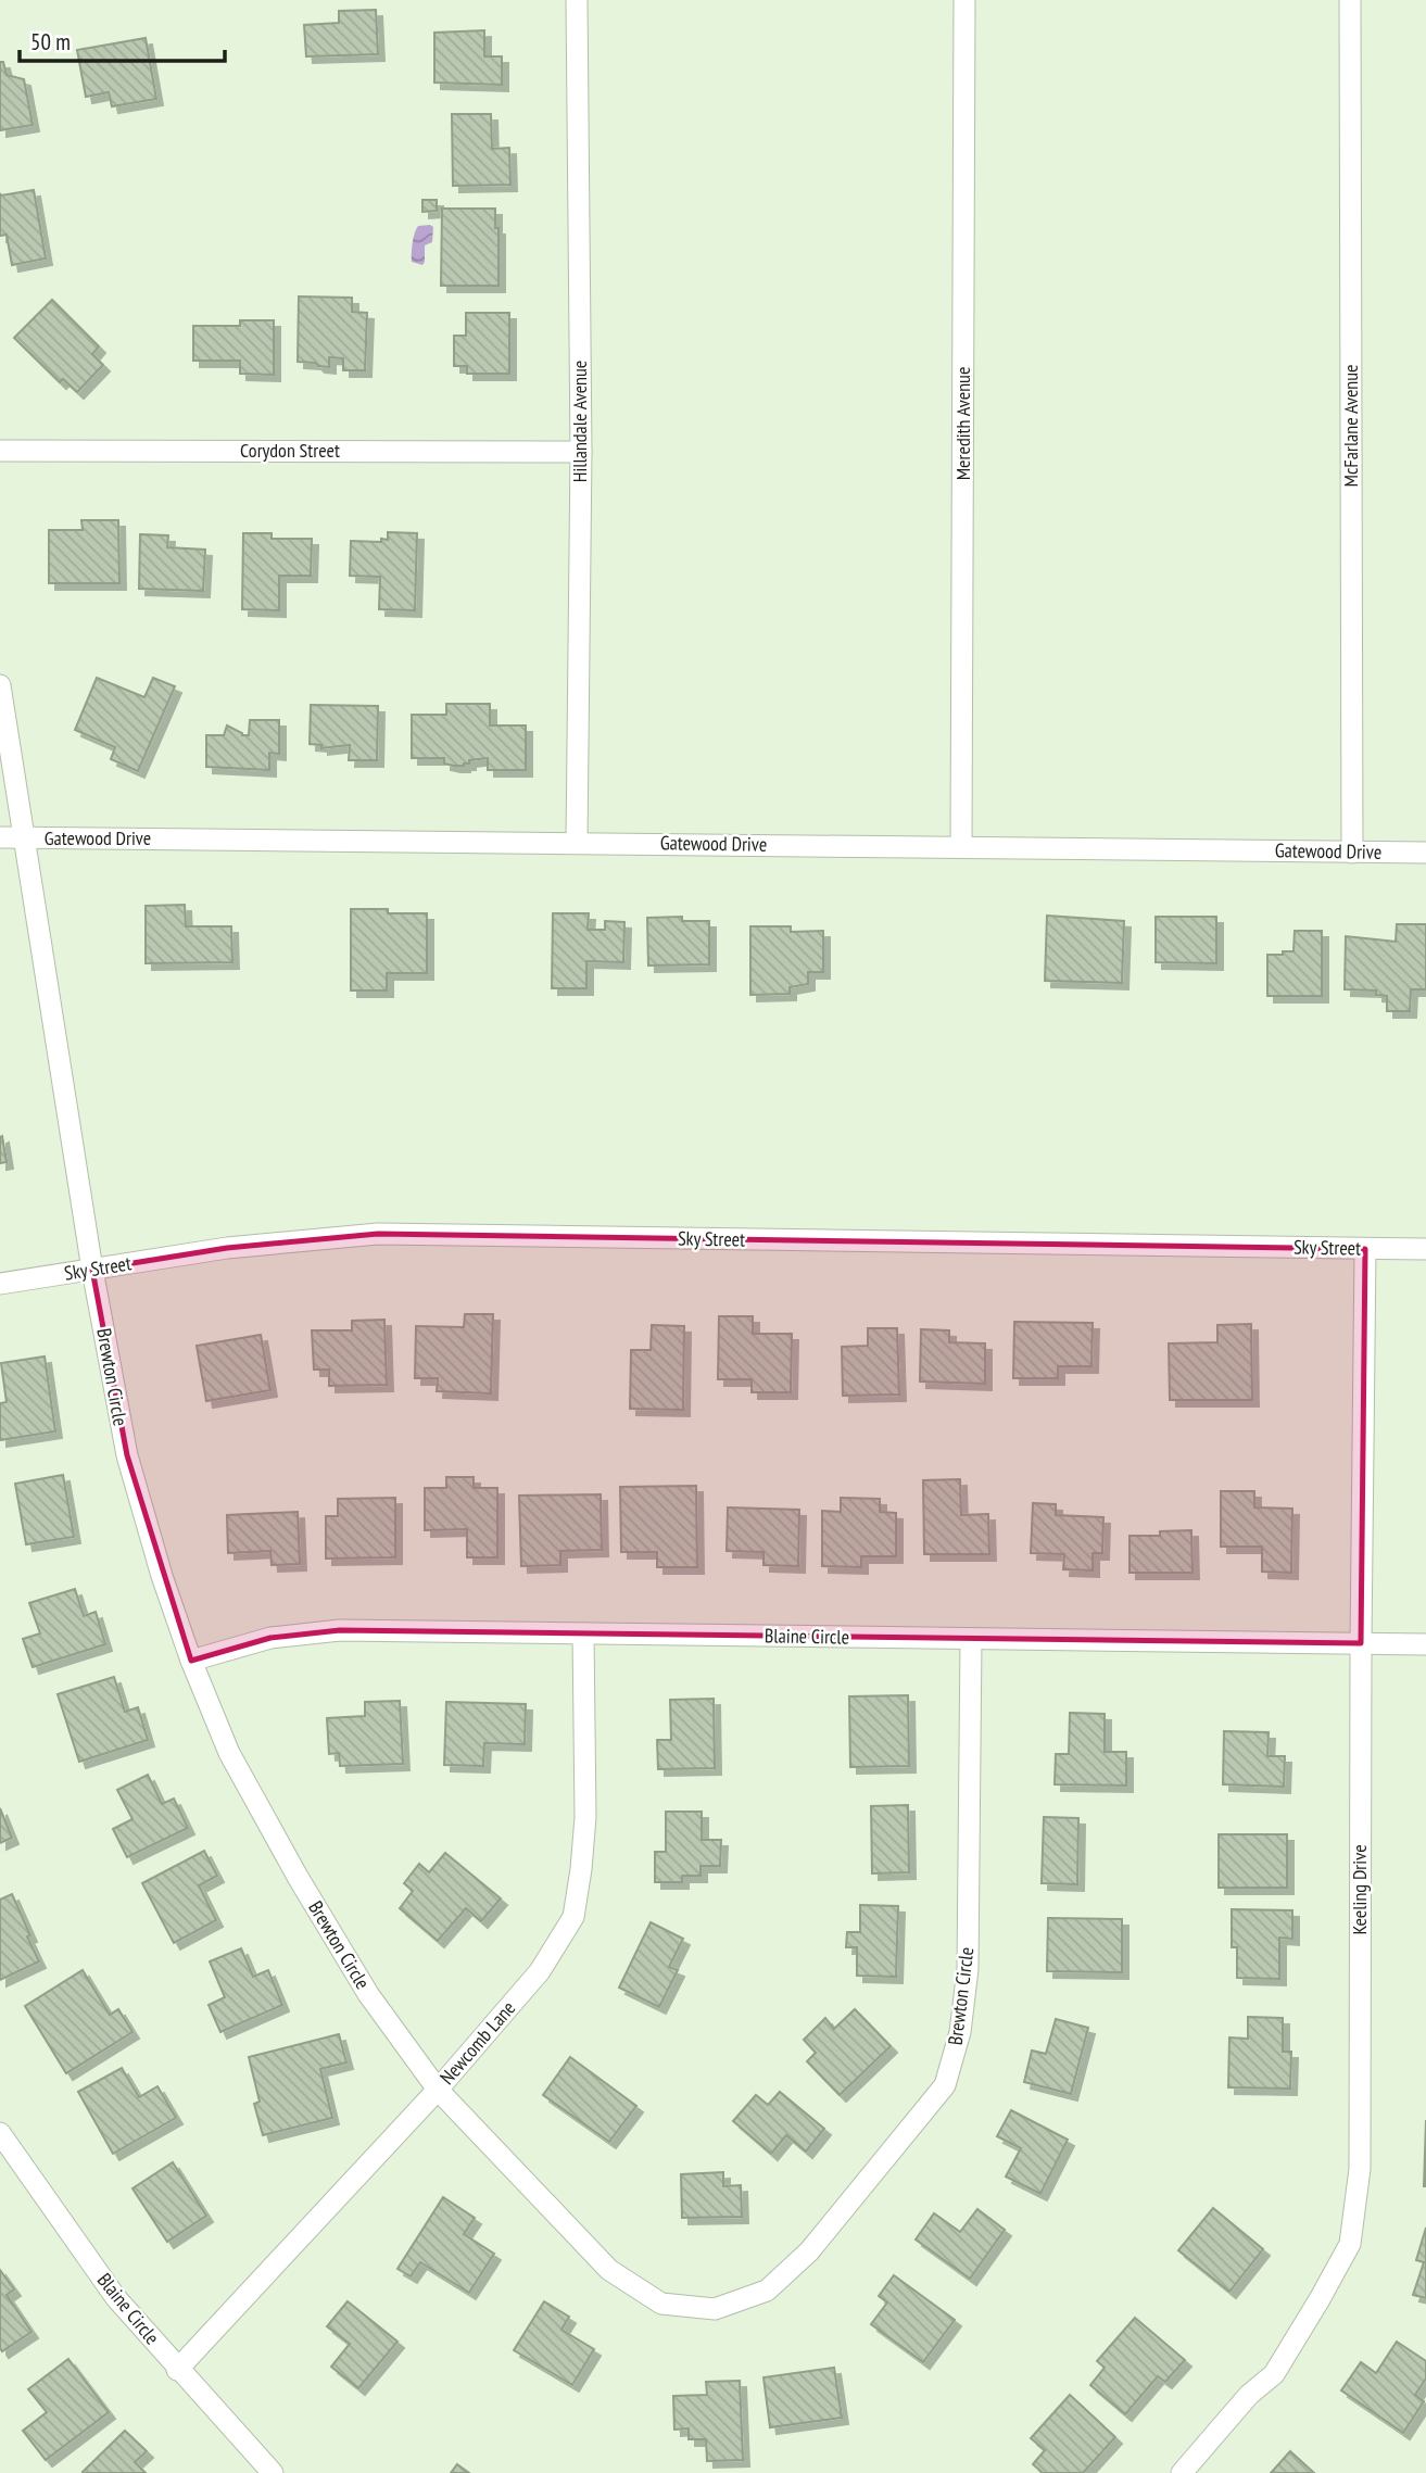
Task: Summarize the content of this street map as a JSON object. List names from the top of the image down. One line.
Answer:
{"streets":{"street":["Hillandale Avenue","Meredith Avenue","McFarlane Avenue","Corydon Street","Gatewood Drive","Sky Street","Brewton Circle","Blaine Circle","Keeling Drive","Newcomb Lane"]},"crossings":[["Hillandale Avenue","Corydon Street"],["Hillandale Avenue","Gatewood Drive"],["Meredith Avenue","Gatewood Drive"],["McFarlane Avenue","Gatewood Drive"],["Gatewood Drive","Brewton Circle"],["Sky Street","Brewton Circle"],["Sky Street","Keeling Drive"],["Brewton Circle","Blaine Circle"],["Brewton Circle","Newcomb Lane"],["Blaine Circle","Keeling Drive"],["Blaine Circle","Newcomb Lane"]],"scale_bar":"50 m"}
